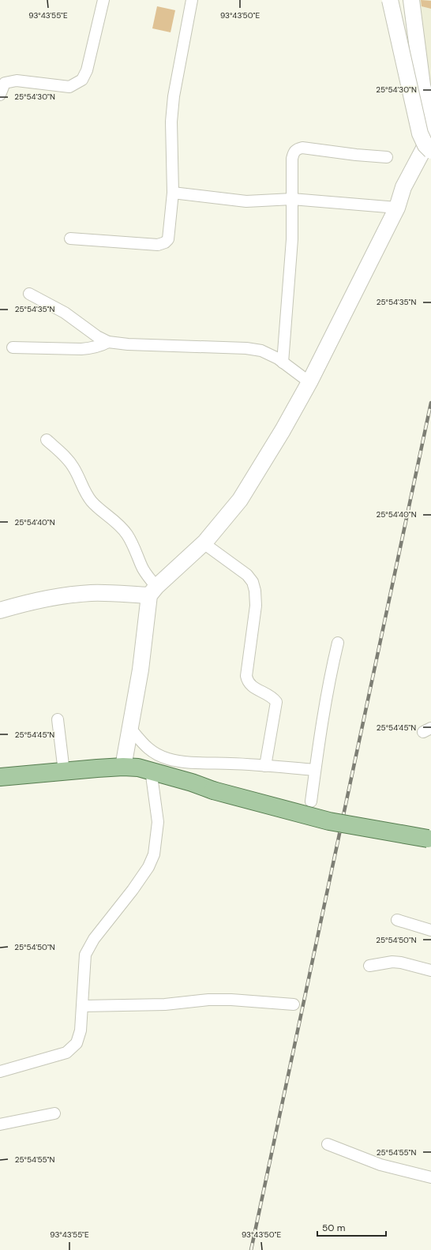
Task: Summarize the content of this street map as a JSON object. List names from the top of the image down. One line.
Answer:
{"scale_bar":"50 m","coordinates":["93°43'55\"E","93°43'50\"E","25°54'30\"N","25°54'35\"N","25°54'40\"N","25°54'45\"N","25°54'50\"N","25°54'55\"N"]}
